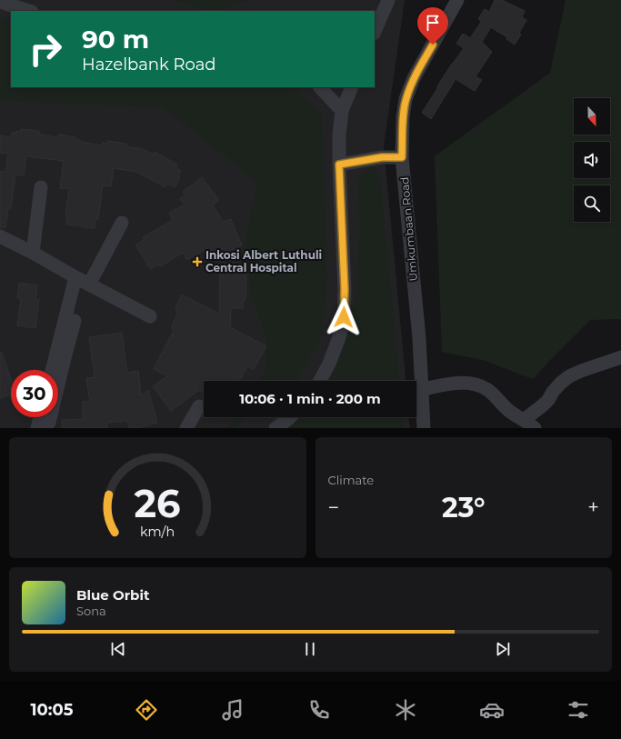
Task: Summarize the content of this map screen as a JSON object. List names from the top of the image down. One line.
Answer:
{"streets":{"street":["Umkumbaan Road"]},"places":{"health":["Inkosi Albert Luthuli Central Hospital"]},"north":"bottom","page":{"turn":["90 m","Hazelbank Road"],"limit":"30","trip":"10:06 · 1 min · 200 m","tile":"Climate","heat":["−","23°","+"],"song":["Blue Orbit","Sona"],"tabs":"10:05","gauge":["26","km/h"]}}
